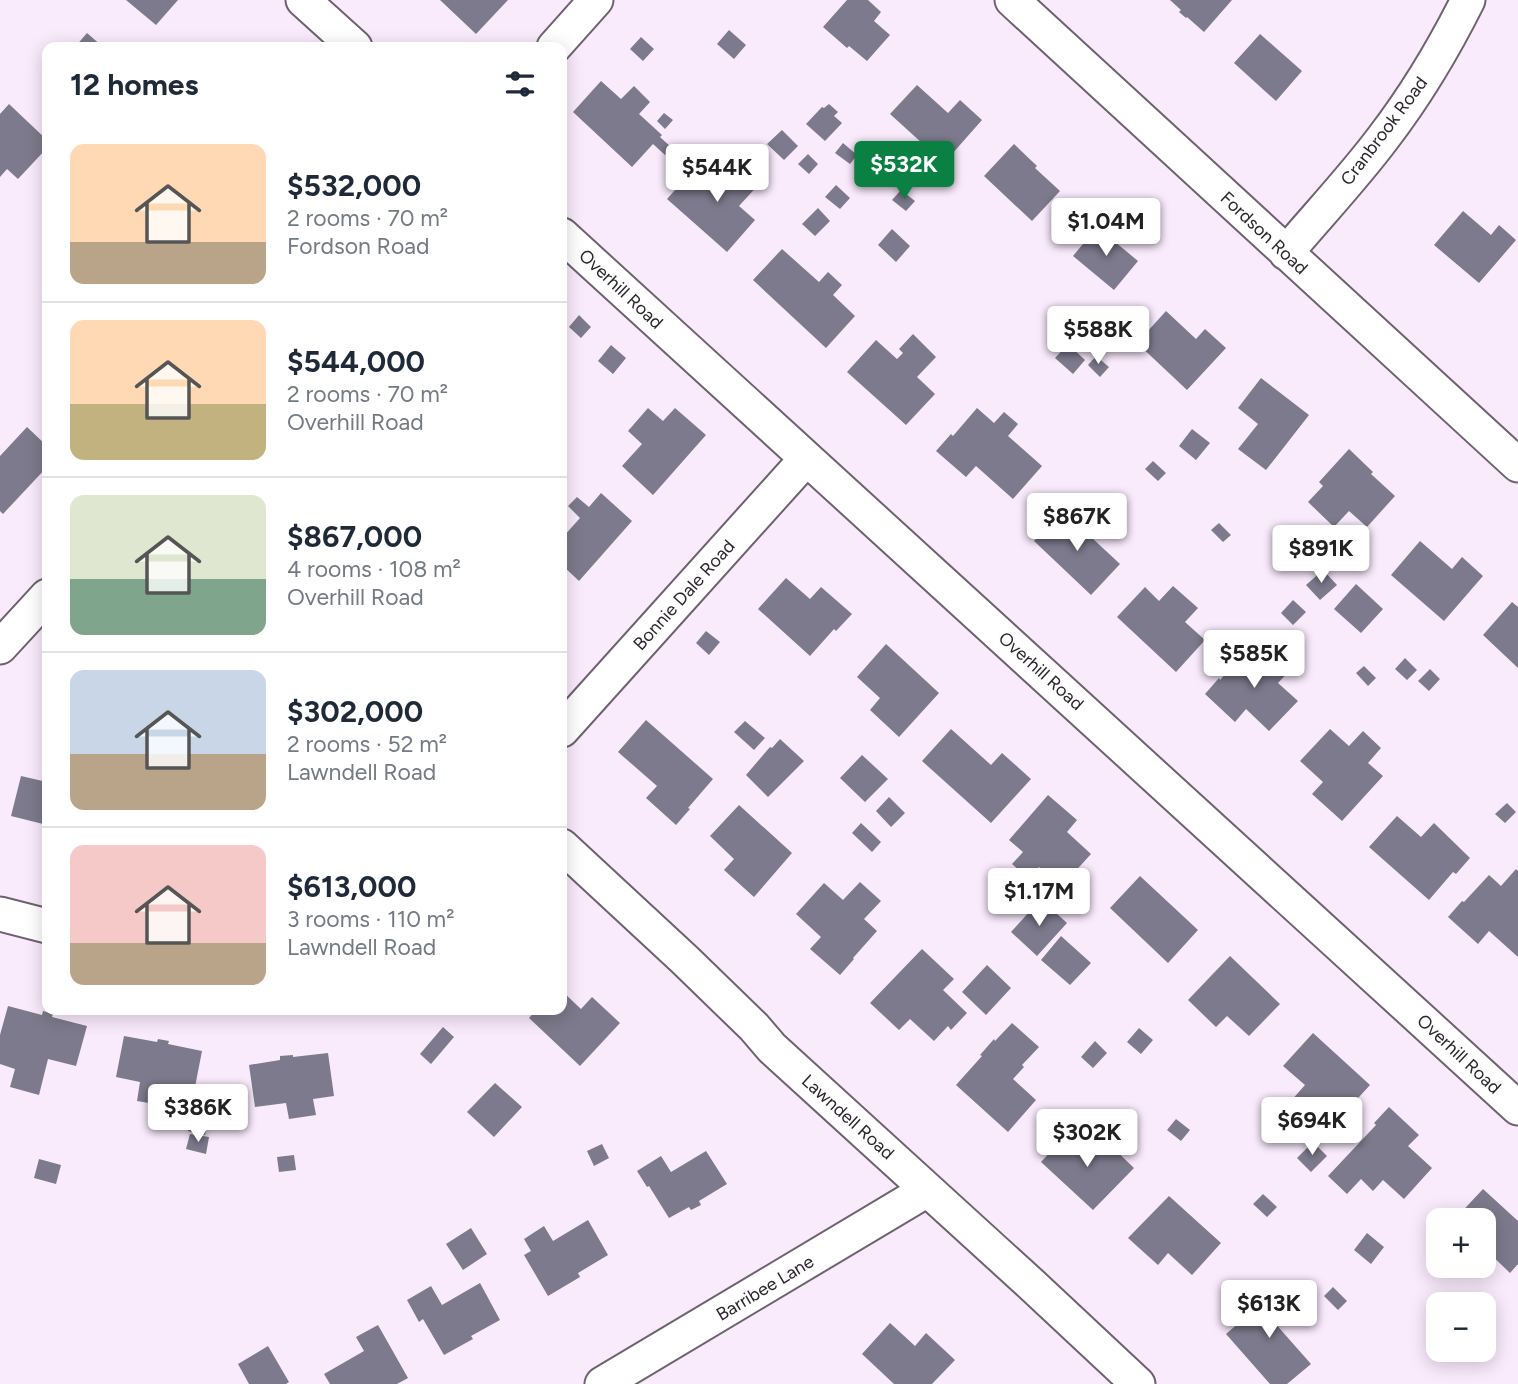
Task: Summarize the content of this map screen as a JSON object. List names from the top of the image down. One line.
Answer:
{"streets":{"street":["Cranbrook Road","Fordson Road","Overhill Road","Bonnie Dale Road","Lawndell Road","Barribee Lane"]},"crossings":[["Cranbrook Road","Fordson Road"],["Overhill Road","Bonnie Dale Road"],["Lawndell Road","Barribee Lane"]],"page":{"heading":"12 homes","list":[{"name":"$532,000","note":"2 rooms · 70 m² · Fordson Road"},{"name":"$544,000","note":"2 rooms · 70 m² · Overhill Road"},{"name":"$867,000","note":"4 rooms · 108 m² · Overhill Road"},{"name":"$302,000","note":"2 rooms · 52 m² · Lawndell Road"},{"name":"$613,000","note":"3 rooms · 110 m² · Lawndell Road"}],"price":["$532K","$544K","$1.04M","$588K","$867K","$891K","$585K","$1.17M","$386K","$694K","$302K","$613K"],"map_buttons":["+","−"]}}
